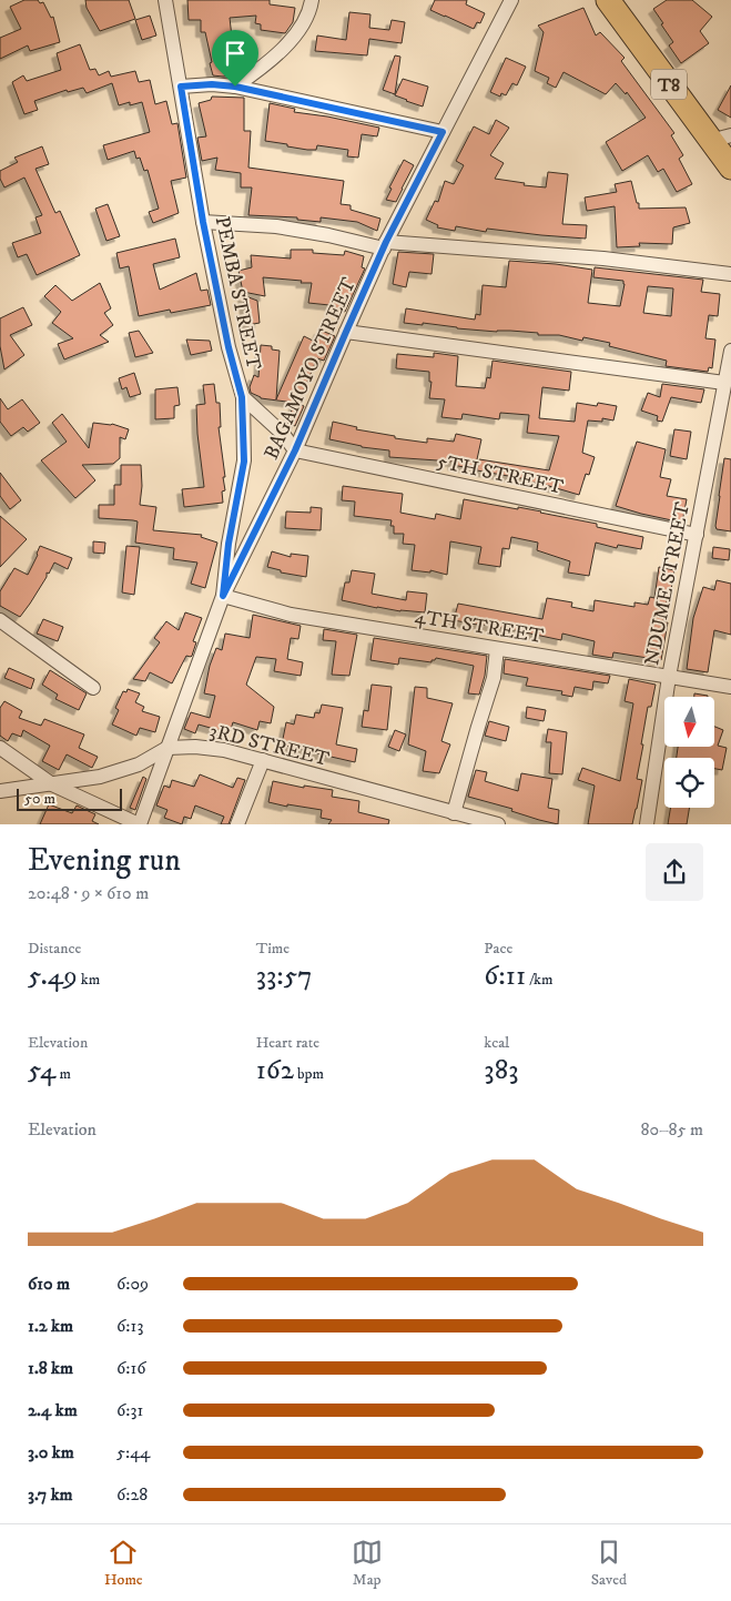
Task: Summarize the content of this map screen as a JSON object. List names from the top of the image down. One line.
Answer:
{"streets":{"highway":["T8"],"street":["PEMBA STREET","BAGAMOYO STREET","5TH STREET","NDUME STREET","4TH STREET","3RD STREET"]},"crossings":[["PEMBA STREET","BAGAMOYO STREET"],["PEMBA STREET","4TH STREET"],["BAGAMOYO STREET","5TH STREET"],["BAGAMOYO STREET","4TH STREET"],["BAGAMOYO STREET","3RD STREET"],["5TH STREET","NDUME STREET"],["NDUME STREET","4TH STREET"]],"scale_bar":"50 m","north":"bottom","page":{"scale":"50 m","heading":["Evening run","20:48 · 9 × 610 m"],"stats":[["Distance","5.49 km"],["Time","33:57"],["Pace","6:11 /km"],["Elevation","54 m"],["Heart rate","162 bpm"],["kcal","383"]],"chart":["Elevation","80–85 m"],"list":[{"name":"610 m","note":"6:09"},{"name":"1.2 km","note":"6:13"},{"name":"1.8 km","note":"6:16"},{"name":"2.4 km","note":"6:31"},{"name":"3.0 km","note":"5:44"},{"name":"3.7 km","note":"6:28"}],"tabs":["Home","Map","Saved"]}}
